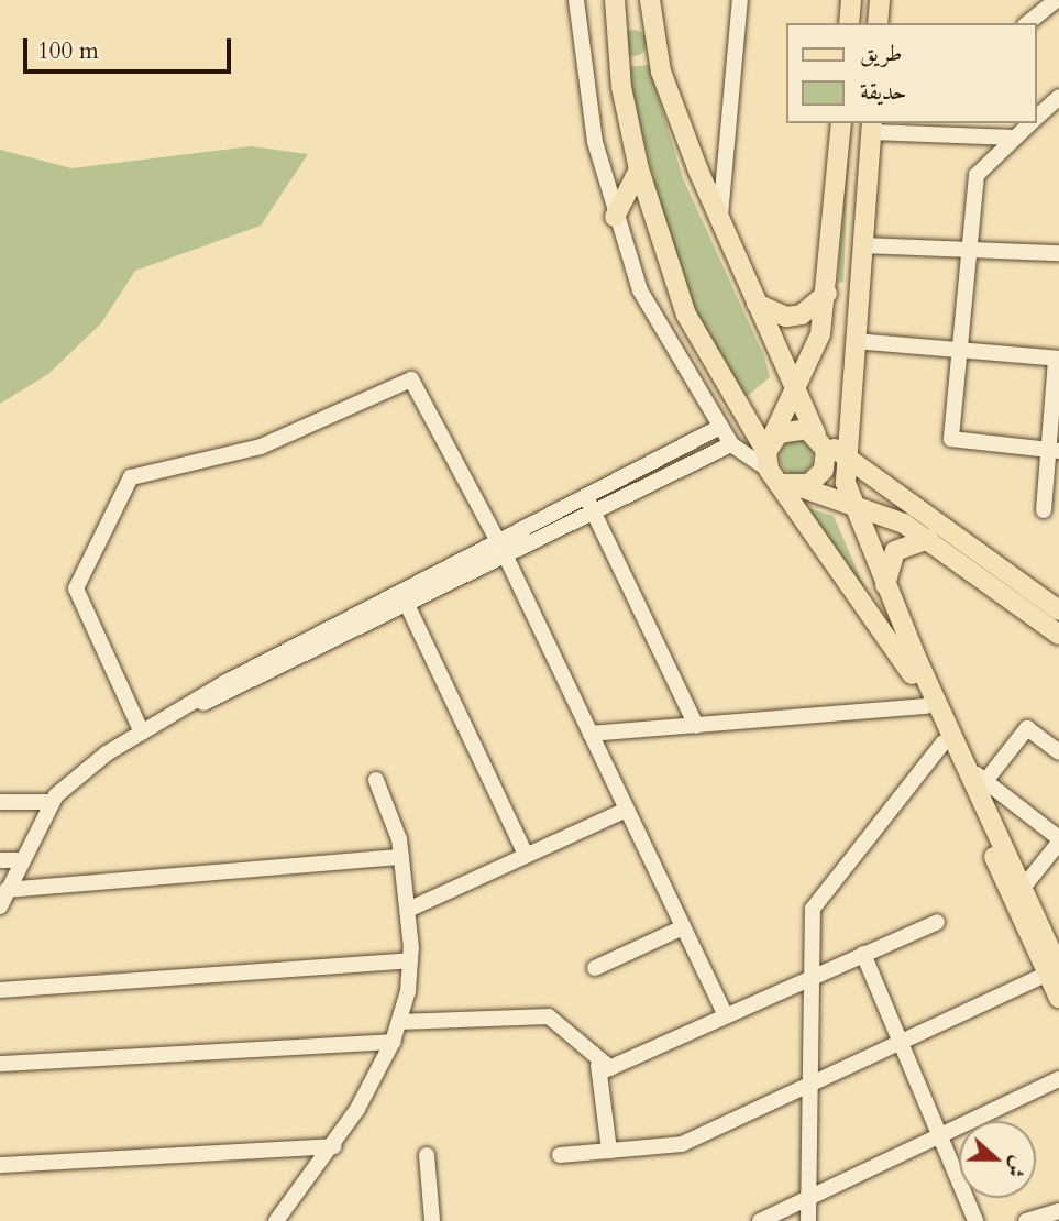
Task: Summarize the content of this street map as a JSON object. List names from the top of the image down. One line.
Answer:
{"legend":["طريق","حديقة"],"scale_bar":"100 m","north":"right"}
